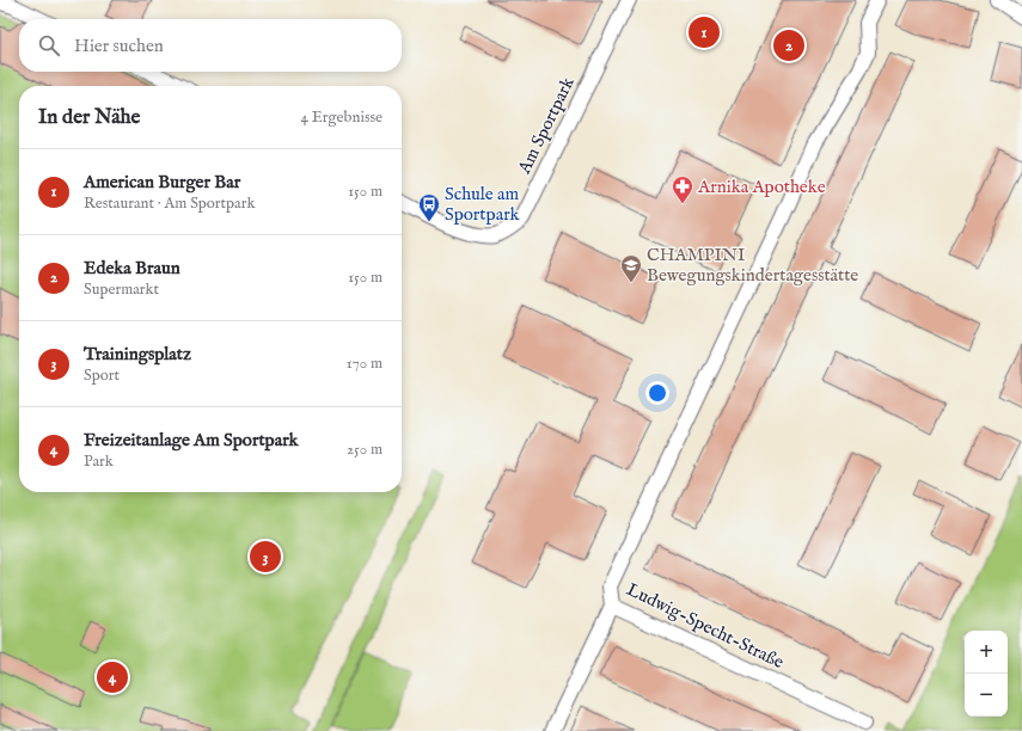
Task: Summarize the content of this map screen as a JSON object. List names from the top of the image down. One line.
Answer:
{"streets":{"street":["Am Sportpark","Ludwig-Specht-Straße"]},"places":{"pharmacy":["Arnika Apotheke"],"bus stop":["Schule am Sportpark"],"school or university":["CHAMPINI Bewegungskindertagesstätte"]},"page":{"pins":["1","2","3","4"],"search":"Hier suchen","heading":["In der Nähe","4 Ergebnisse"],"list":[{"mark":"1","name":"American Burger Bar","note":"Restaurant · Am Sportpark","value":"150 m"},{"mark":"2","name":"Edeka Braun","note":"Supermarkt","value":"150 m"},{"mark":"3","name":"Trainingsplatz","note":"Sport","value":"170 m"},{"mark":"4","name":"Freizeitanlage Am Sportpark","note":"Park","value":"250 m"}],"map_buttons":["+","−"]}}
